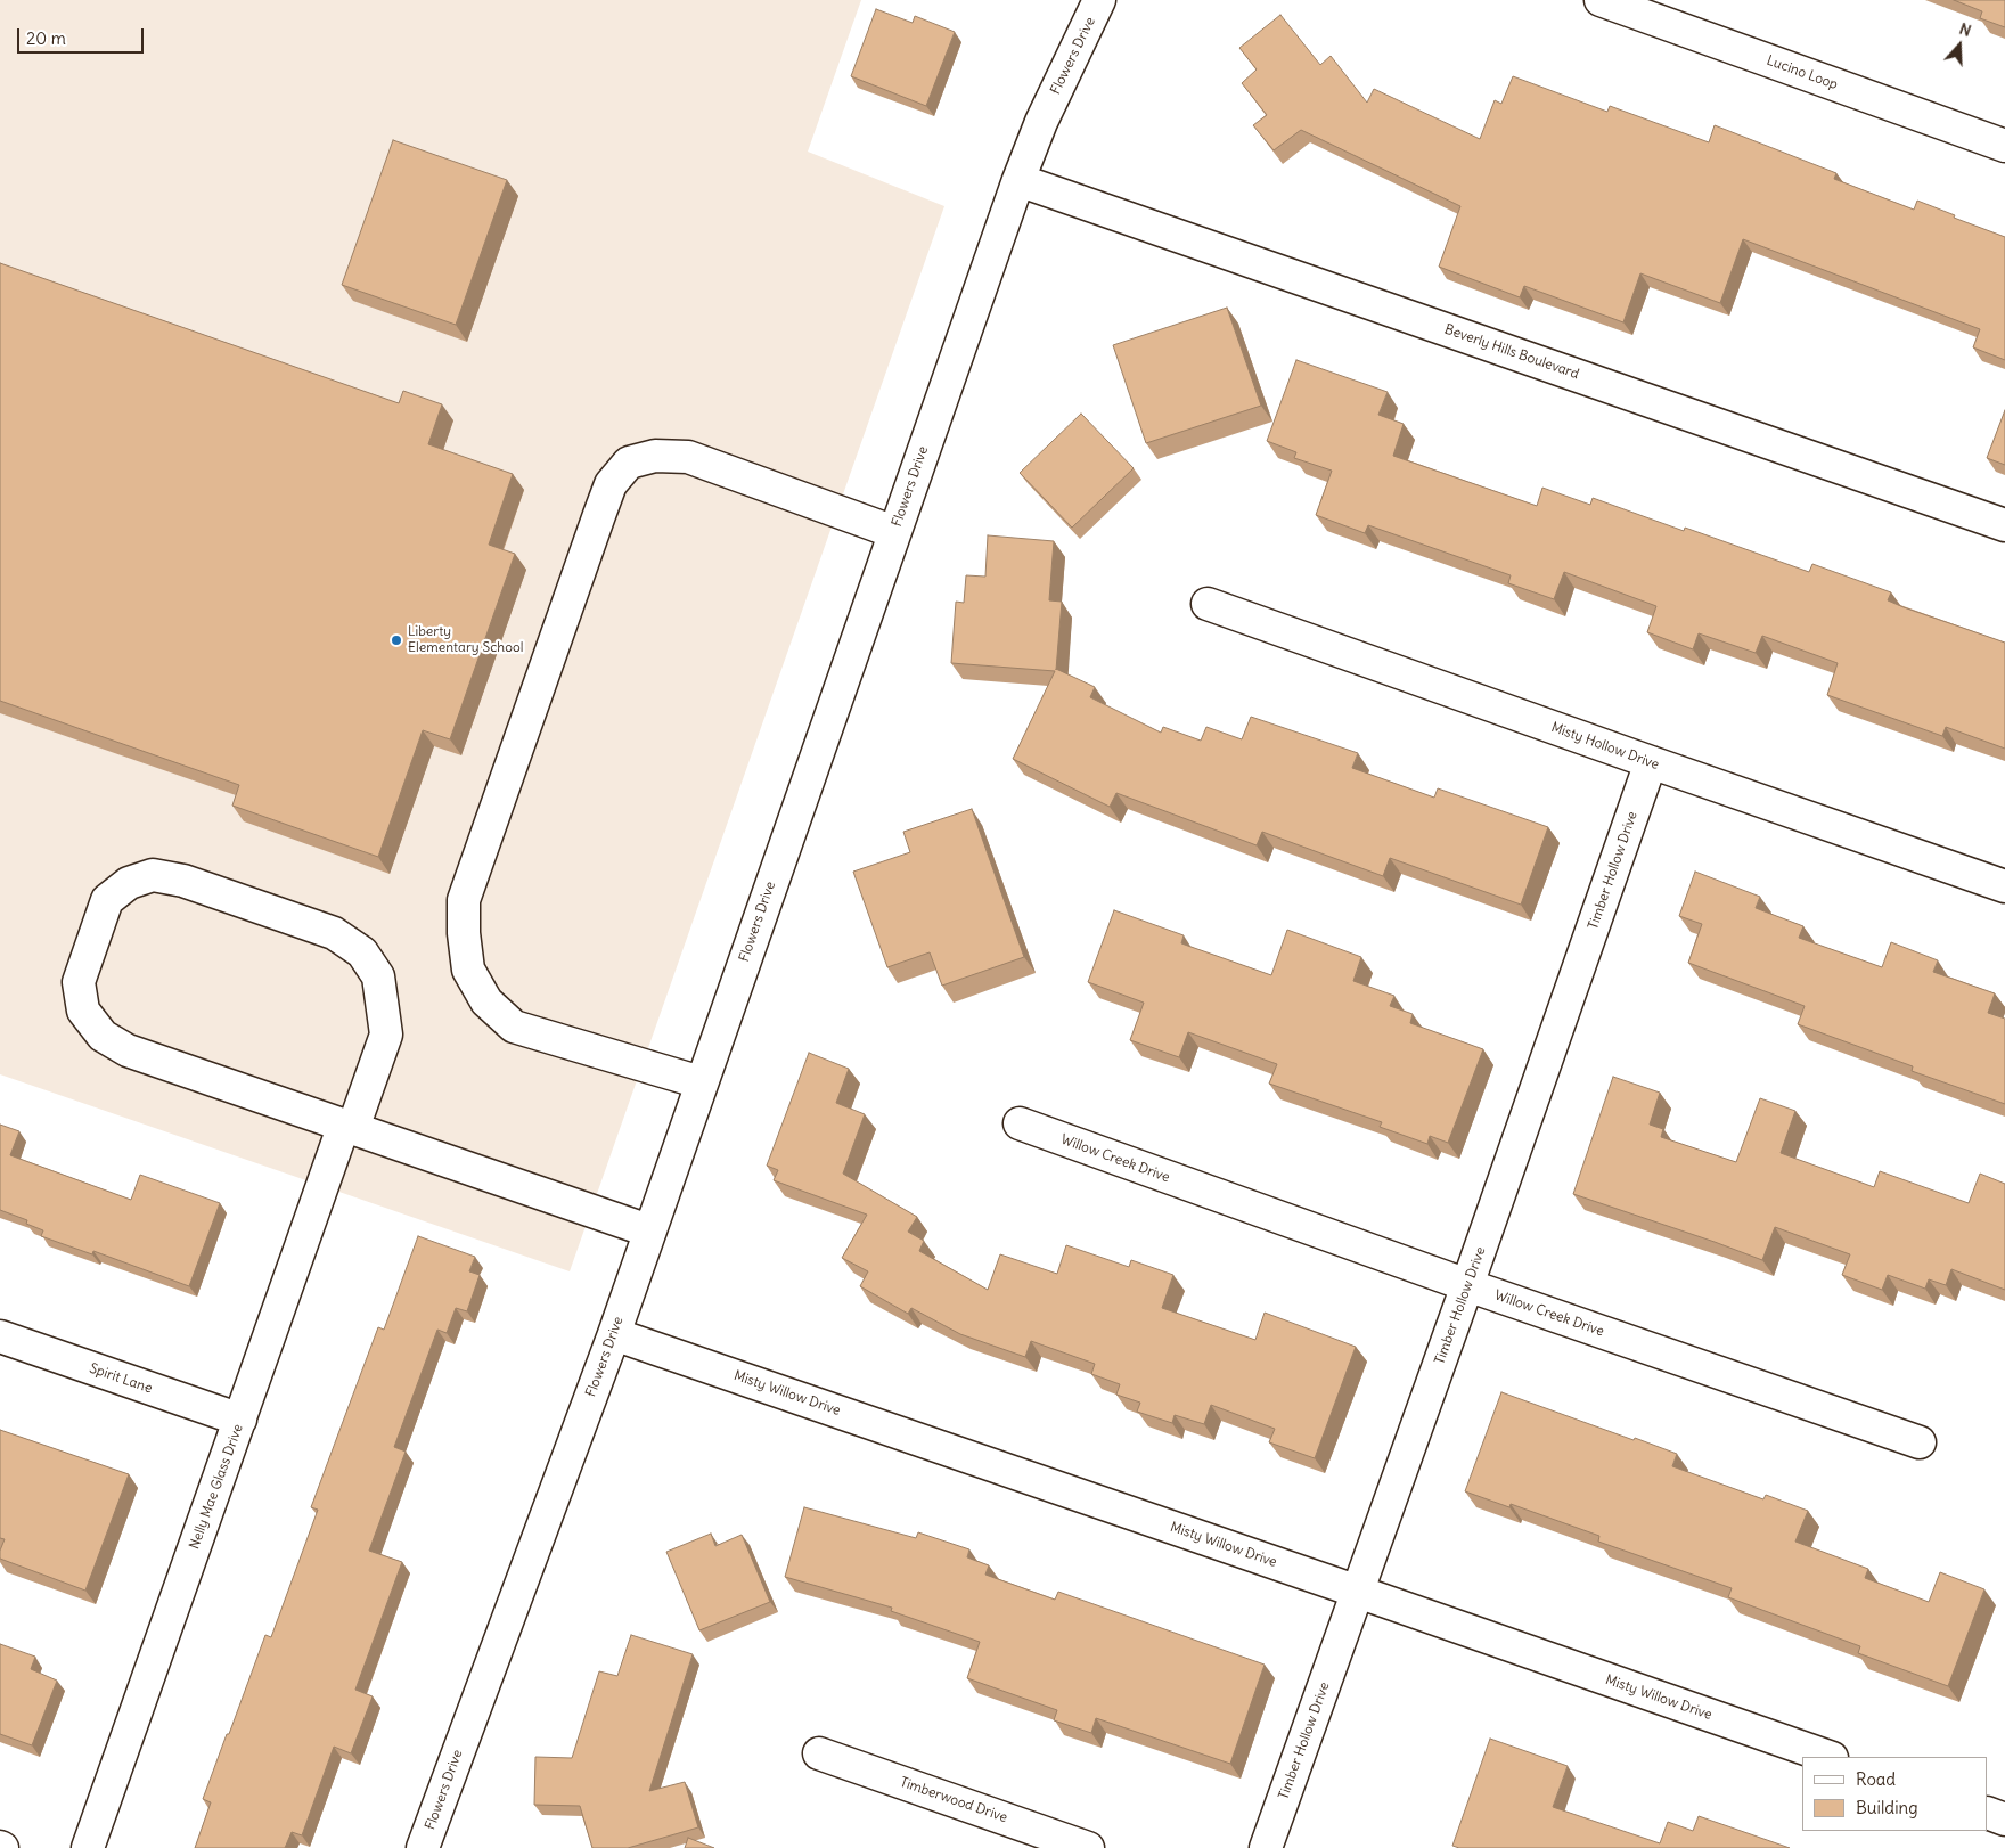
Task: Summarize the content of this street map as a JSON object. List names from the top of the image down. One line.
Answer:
{"streets":{"street":["Flowers Drive","Lucino Loop","Beverly Hills Boulevard","Misty Hollow Drive","Timber Hollow Drive","Willow Creek Drive","Spirit Lane","Misty Willow Drive","Nelly Mae Glass Drive","Timberwood Drive"]},"crossings":[["Flowers Drive","Beverly Hills Boulevard"],["Flowers Drive","Misty Willow Drive"],["Misty Hollow Drive","Timber Hollow Drive"],["Timber Hollow Drive","Willow Creek Drive"],["Timber Hollow Drive","Misty Willow Drive"],["Spirit Lane","Nelly Mae Glass Drive"]],"places":["Liberty Elementary School"],"legend":["Road","Building"],"scale_bar":"20 m","north":"top"}
